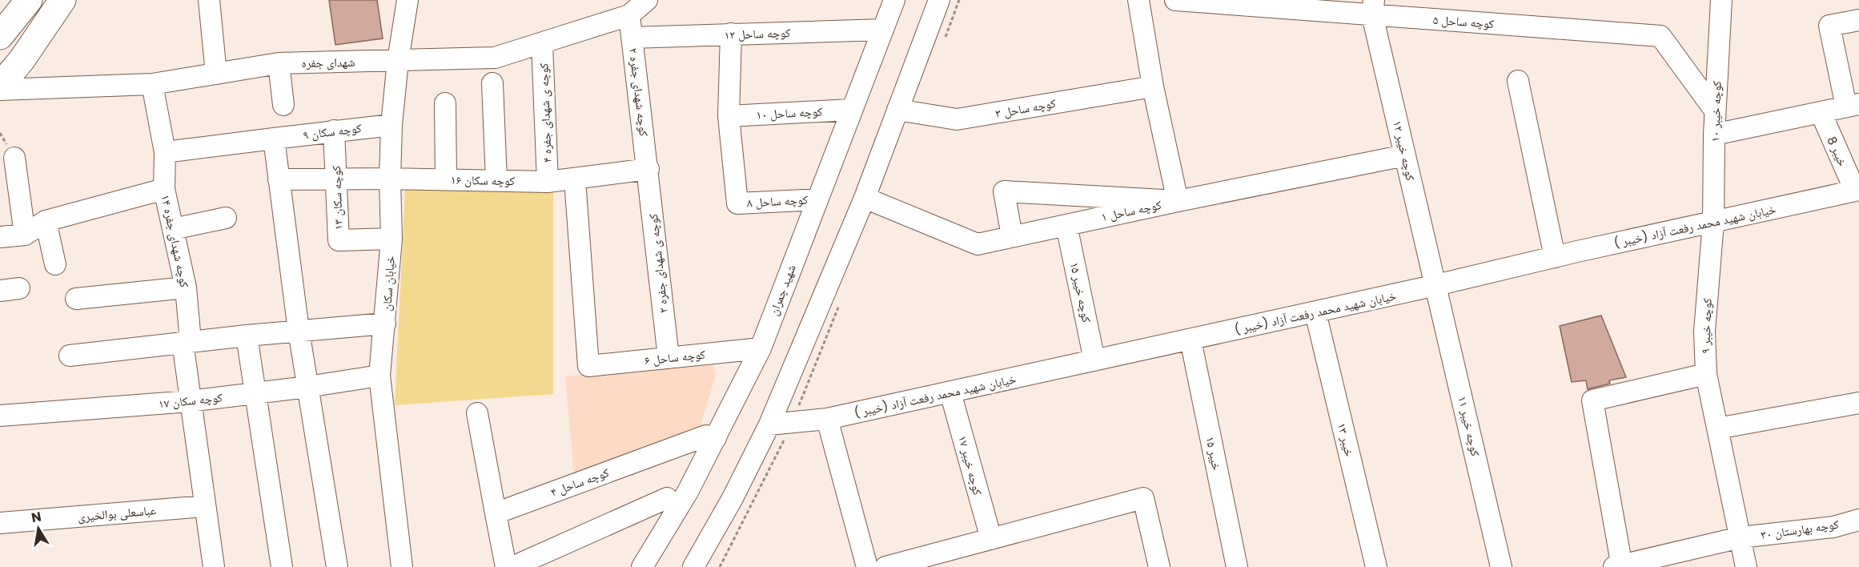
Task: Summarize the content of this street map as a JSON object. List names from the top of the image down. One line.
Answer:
{"streets":{"street":["کوچه ساحل ۵","کوچه ساحل ۱۲","شهدای جفره","کوچه شهدای جفره ۲","کوچه ساحل ۳","کوچه خیبر ۱۰","کوچه ی شهدای جفره ۴","کوچه ساحل ۱۰","کوچه سکان ۹","کوچه خیبر ۱۲","خیبر 8","کوچه سکان ۱۶","کوچه سکان ۱۳","کوچه ساحل ۸","کوچه ساحل ۱","( خیبر) خیابان شهید محمد رفعت آزاد","کوچه شهدای جفره ۱۴","کوچه ی شهدای جفره ۲","خیابان سکان","شهید چمران","کوچه خیبر ۱۵","کوچه خیبر ۹","کوچه ساحل ۶","کوچه سکان ۱۷","کوچه خیبر ۱۱","خیبر ۱۳","خیبر ۱۵","کوچه خیبر ۱۷","کوچه ساحل ۴","عباسعلی بوالخیری","کوچه بهارستان ۳۰"]},"crossings":[["کوچه ساحل ۵","کوچه خیبر ۱۰"],["کوچه ساحل ۵","کوچه خیبر ۱۲"],["کوچه ساحل ۱۲","کوچه شهدای جفره ۲"],["کوچه ساحل ۱۲","شهید چمران"],["شهدای جفره","کوچه شهدای جفره ۲"],["شهدای جفره","کوچه ی شهدای جفره ۴"],["شهدای جفره","کوچه شهدای جفره ۱۴"],["شهدای جفره","خیابان سکان"],["کوچه شهدای جفره ۲","کوچه سکان ۱۶"],["کوچه شهدای جفره ۲","کوچه ی شهدای جفره ۲"],["کوچه خیبر ۱۰","( خیبر) خیابان شهید محمد رفعت آزاد"],["کوچه خیبر ۱۰","کوچه خیبر ۹"],["کوچه ی شهدای جفره ۴","کوچه سکان ۱۶"],["کوچه ساحل ۱۰","کوچه ساحل ۸"],["کوچه ساحل ۱۰","شهید چمران"],["کوچه سکان ۹","کوچه سکان ۱۳"],["کوچه سکان ۹","کوچه شهدای جفره ۱۴"],["کوچه سکان ۹","خیابان سکان"],["کوچه خیبر ۱۲","کوچه ساحل ۱"],["کوچه خیبر ۱۲","( خیبر) خیابان شهید محمد رفعت آزاد"],["کوچه خیبر ۱۲","کوچه خیبر ۱۱"],["خیبر 8","( خیبر) خیابان شهید محمد رفعت آزاد"],["کوچه سکان ۱۶","کوچه سکان ۱۳"],["کوچه سکان ۱۶","کوچه ی شهدای جفره ۲"],["کوچه سکان ۱۶","خیابان سکان"],["کوچه سکان ۱۶","کوچه ساحل ۶"],["کوچه سکان ۱۳","خیابان سکان"],["کوچه ساحل ۸","شهید چمران"],["کوچه ساحل ۱","کوچه خیبر ۱۵"],["( خیبر) خیابان شهید محمد رفعت آزاد","کوچه خیبر ۱۵"],["( خیبر) خیابان شهید محمد رفعت آزاد","کوچه خیبر ۹"],["( خیبر) خیابان شهید محمد رفعت آزاد","کوچه خیبر ۱۱"],["( خیبر) خیابان شهید محمد رفعت آزاد","خیبر ۱۳"],["( خیبر) خیابان شهید محمد رفعت آزاد","خیبر ۱۵"],["( خیبر) خیابان شهید محمد رفعت آزاد","کوچه خیبر ۱۷"],["کوچه شهدای جفره ۱۴","کوچه سکان ۱۷"],["کوچه شهدای جفره ۱۴","عباسعلی بوالخیری"],["کوچه ی شهدای جفره ۲","کوچه ساحل ۶"],["خیابان سکان","کوچه سکان ۱۷"],["شهید چمران","کوچه ساحل ۶"],["شهید چمران","کوچه ساحل ۴"],["کوچه خیبر ۹","کوچه بهارستان ۳۰"]],"north":"top"}
